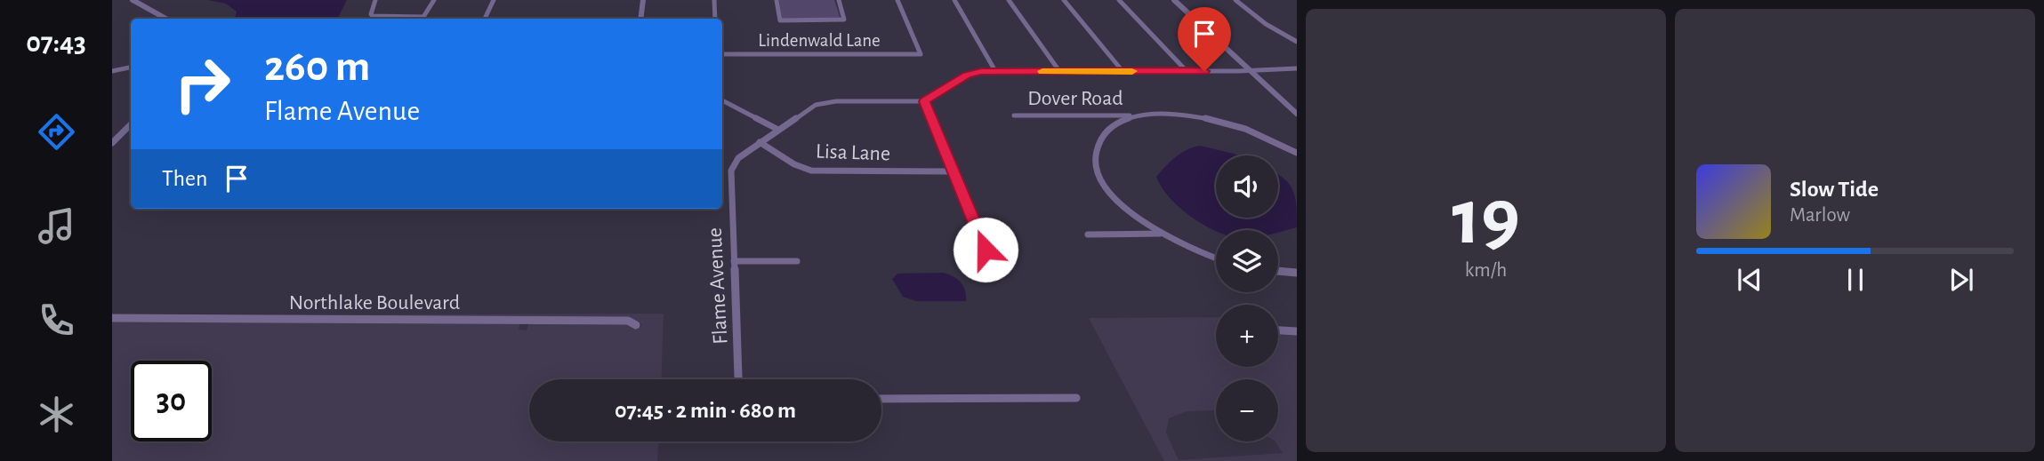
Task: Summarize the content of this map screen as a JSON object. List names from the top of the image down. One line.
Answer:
{"streets":{"street":["Lindenwald Lane","Dover Road","Lisa Lane","Flame Avenue","Northlake Boulevard"]},"crossings":[["Lisa Lane","Flame Avenue"]],"page":{"tabs":"07:43","tile":["19","km/h"],"turn":["260 m","Flame Avenue"],"then":"Then","map_buttons":["+","−"],"song":["Slow Tide","Marlow"],"limit":"30","trip":"07:45 · 2 min · 680 m"}}
